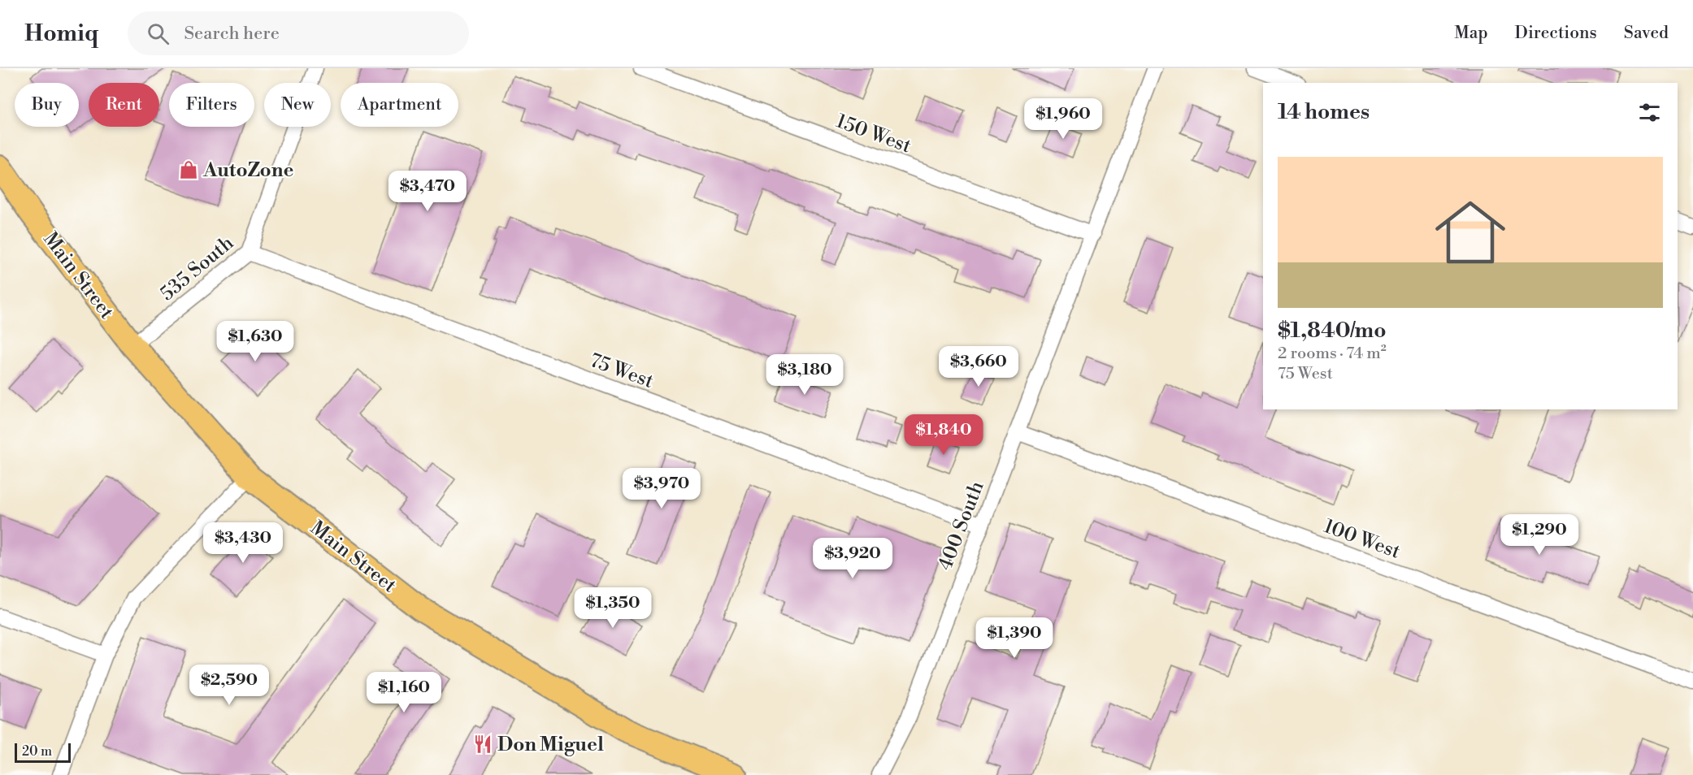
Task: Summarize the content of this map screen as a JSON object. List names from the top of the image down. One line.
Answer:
{"streets":{"main road":["Main Street"],"street":["150 West","535 South","75 West","400 South","100 West"]},"crossings":[["150 West","400 South"],["535 South","Main Street"],["535 South","75 West"],["75 West","400 South"],["400 South","100 West"]],"places":{"shop":["AutoZone"],"restaurant":["Don Miguel"]},"scale_bar":"20 m","page":{"header":"Homiq","search":"Search here","nav":["Map","Directions","Saved"],"chip":["Buy","Rent","Filters","New","Apartment"],"heading":"14 homes","price":["$1,960","$3,470","$1,630","$3,660","$3,180","$1,840","$3,970","$1,290","$3,430","$3,920","$1,350","$1,390","$2,590","$1,160"],"list":[{"name":"$1,840/mo","note":"2 rooms · 74 m² · 75 West"}],"scale":"20 m"}}
